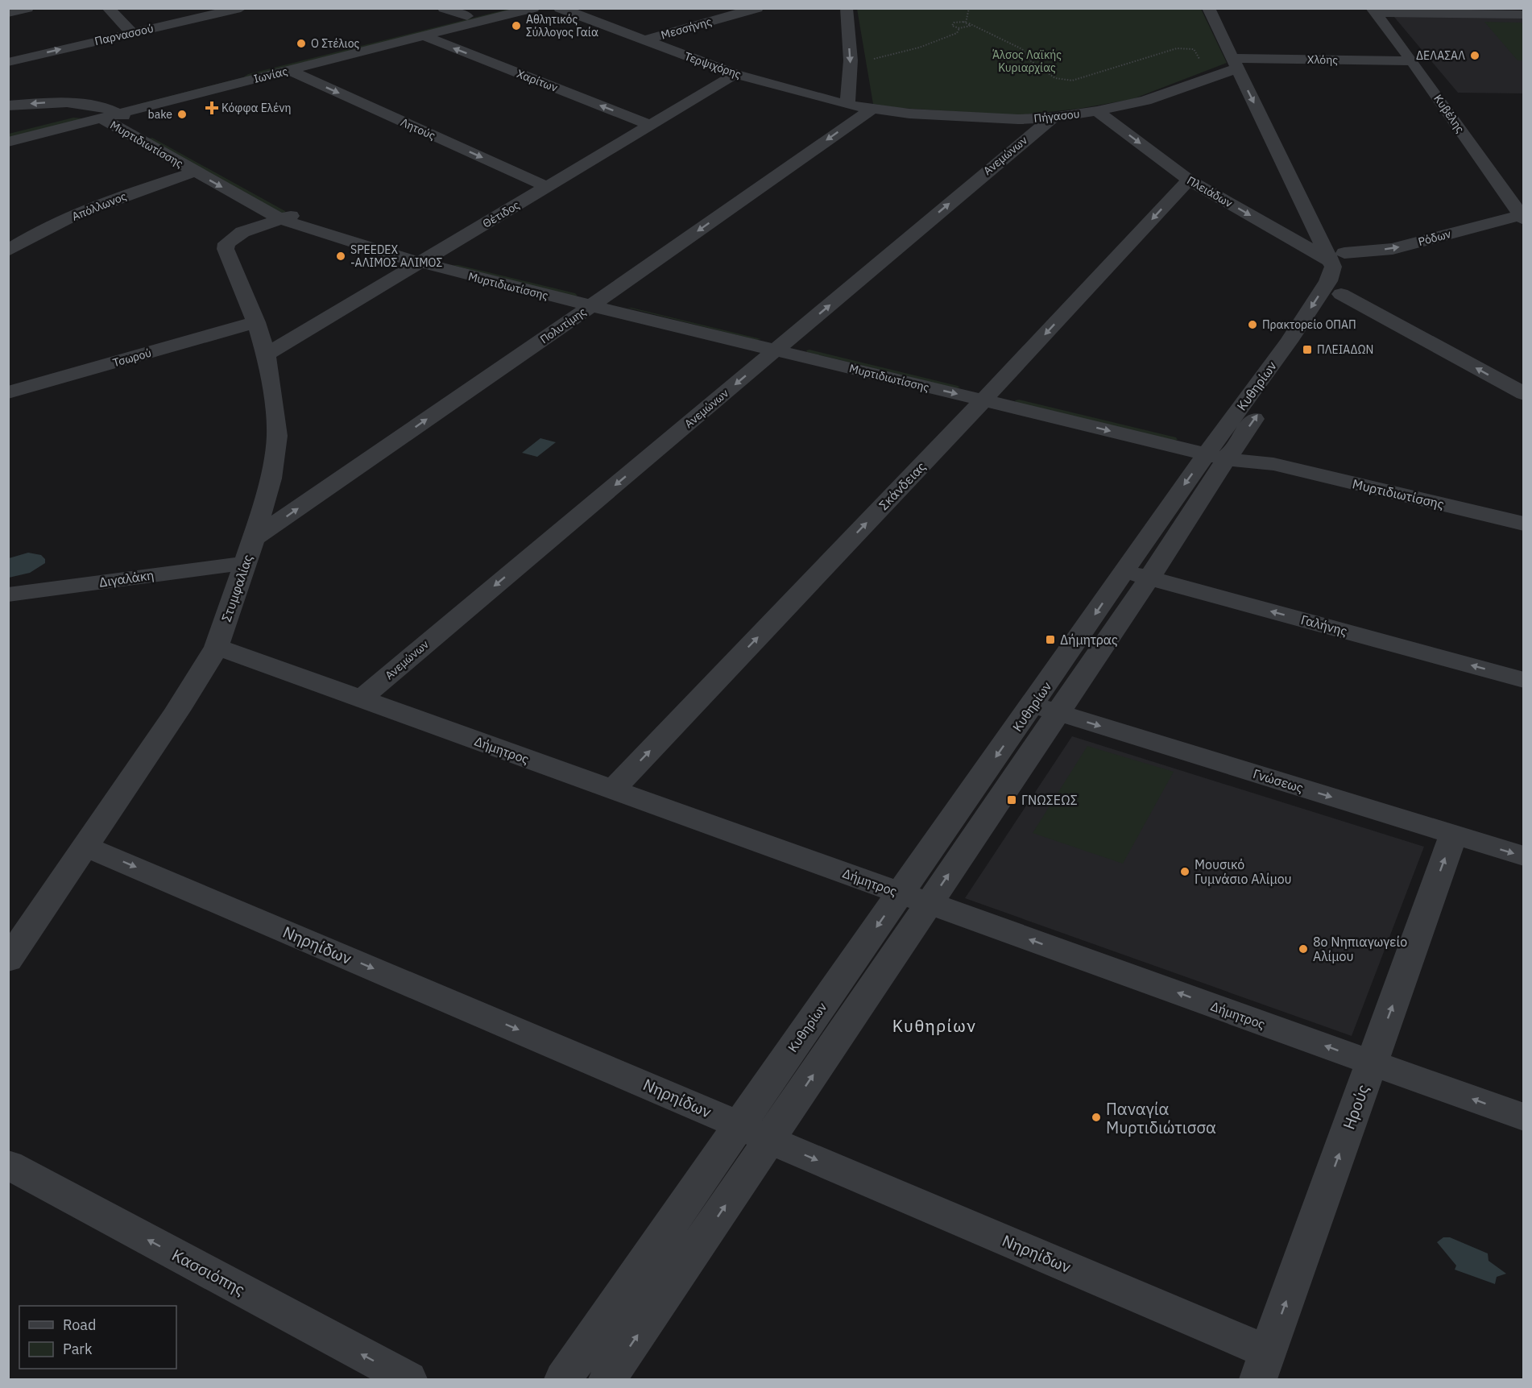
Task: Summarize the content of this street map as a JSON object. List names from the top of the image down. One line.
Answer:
{"streets":{"street":["Μεσσήνης","Παρνασσού","Χλόης","Τερψιχόρης","Ιωνίας","Χαρίτων","Κυβέλης","Πήγασου","Λητούς","Μυρτιδιωτίσσης","Ανεμώνων","Πλειάδων","Απόλλωνος","Θέτιδος","Ρόδων","Πολυτίμης","Τσωρού","Κυθηρίων","Σκάνδειας","Διγαλάκη","Στυμφαλίας","Γαλήνης","Δήμητρος","Γνώσεως","Νηρηίδων","Ηρούς","Κασσιόπης"]},"crossings":[["Μεσσήνης","Τερψιχόρης"],["Χλόης","Κυβέλης"],["Χλόης","Πήγασου"],["Χλόης","Κυθηρίων"],["Τερψιχόρης","Πήγασου"],["Τερψιχόρης","Θέτιδος"],["Τερψιχόρης","Πολυτίμης"],["Ιωνίας","Χαρίτων"],["Ιωνίας","Λητούς"],["Ιωνίας","Μυρτιδιωτίσσης"],["Χαρίτων","Θέτιδος"],["Κυβέλης","Ρόδων"],["Πήγασου","Ανεμώνων"],["Πήγασου","Πλειάδων"],["Πήγασου","Πολυτίμης"],["Πήγασου","Κυθηρίων"],["Λητούς","Θέτιδος"],["Μυρτιδιωτίσσης","Ανεμώνων"],["Μυρτιδιωτίσσης","Απόλλωνος"],["Μυρτιδιωτίσσης","Θέτιδος"],["Μυρτιδιωτίσσης","Πολυτίμης"],["Μυρτιδιωτίσσης","Κυθηρίων"],["Μυρτιδιωτίσσης","Σκάνδειας"],["Μυρτιδιωτίσσης","Στυμφαλίας"],["Ανεμώνων","Δήμητρος"],["Πλειάδων","Ρόδων"],["Πλειάδων","Κυθηρίων"],["Πλειάδων","Σκάνδειας"],["Θέτιδος","Στυμφαλίας"],["Ρόδων","Κυθηρίων"],["Πολυτίμης","Στυμφαλίας"],["Τσωρού","Στυμφαλίας"],["Κυθηρίων","Γαλήνης"],["Κυθηρίων","Δήμητρος"],["Κυθηρίων","Γνώσεως"],["Κυθηρίων","Νηρηίδων"],["Σκάνδειας","Δήμητρος"],["Διγαλάκη","Στυμφαλίας"],["Στυμφαλίας","Δήμητρος"],["Στυμφαλίας","Νηρηίδων"],["Δήμητρος","Ηρούς"],["Γνώσεως","Ηρούς"],["Νηρηίδων","Ηρούς"]],"one_way":["Χαρίτων","Λητούς","Πλειάδων","Γαλήνης","Δήμητρος","Γνώσεως","Νηρηίδων","Ηρούς","Κασσιόπης"],"districts":["Κυθηρίων"],"parks":["Άλσος Λαϊκής Κυριαρχίας"],"places":{"other":["Αθλητικός Σύλλογος Γαία","Ο Στέλιος","ΔΕΛΑΣΑΛ","bake","SPEEDEX -ΑΛΙΜΟΣ ΑΛΙΜΟΣ","Πρακτορείο ΟΠΑΠ","Μουσικό Γυμνάσιο Αλίμου","8ο Νηπιαγωγείο Αλίμου","Παναγία Μυρτιδιώτισσα"],"health":["Κόφφα Ελένη"],"transit":["ΠΛΕΙΑΔΩΝ","Δήμητρας","ΓΝΩΣΕΩΣ"]},"legend":["Road","Park"]}
